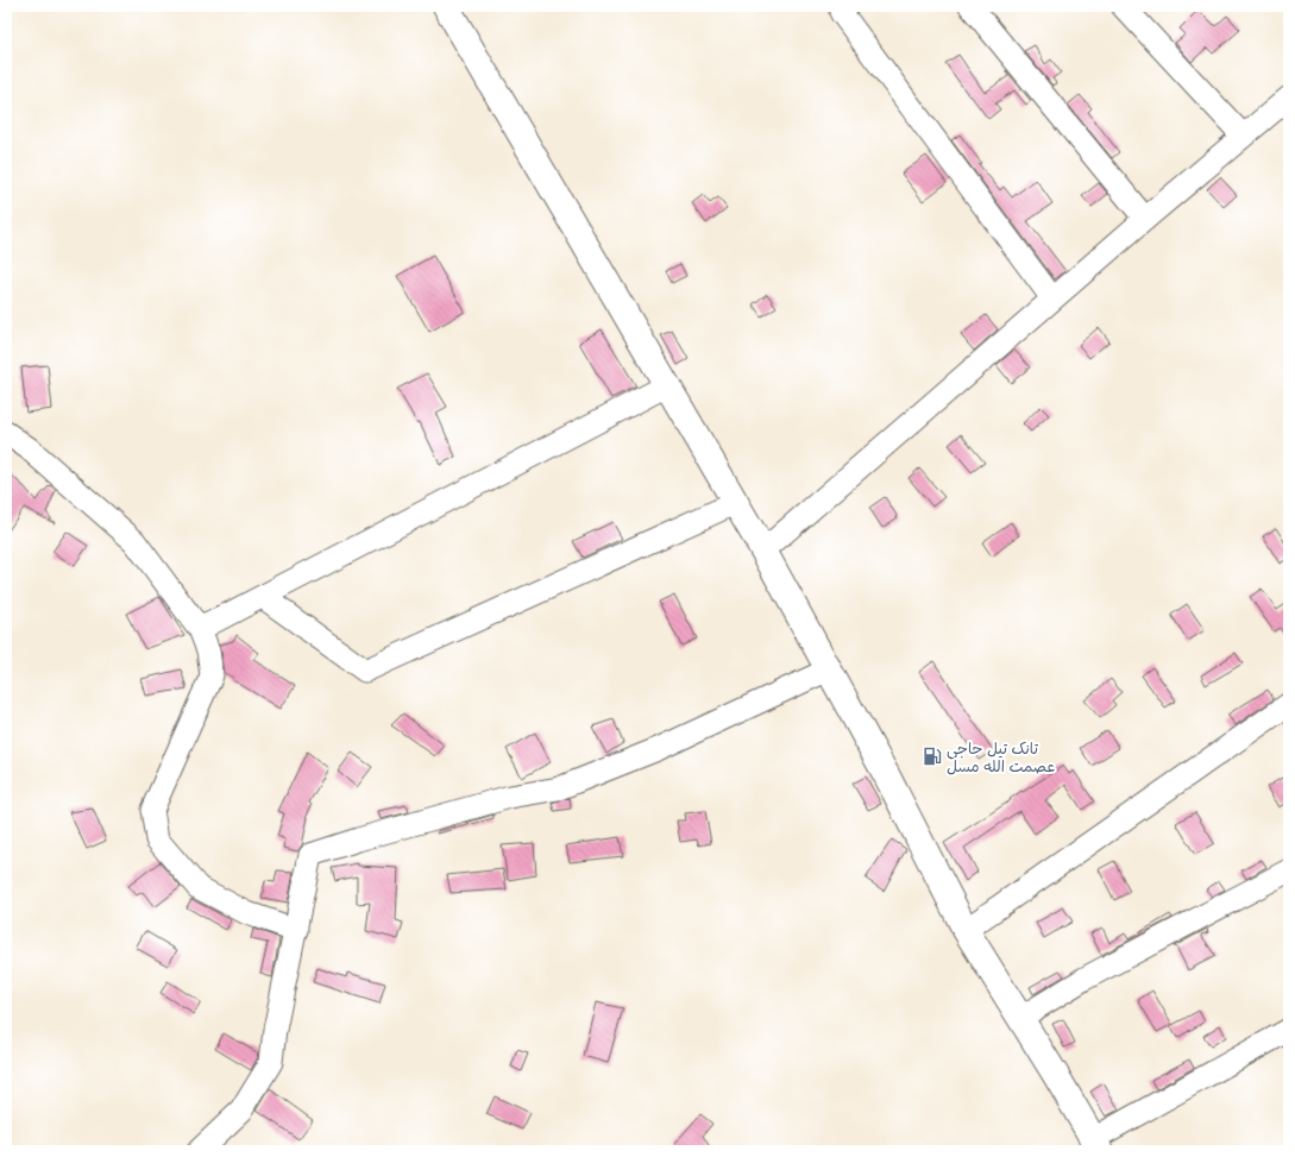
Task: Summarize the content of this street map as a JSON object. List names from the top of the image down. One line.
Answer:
{"places":{"fuel station":["تانک تیل حاجی عصمت الله مسل"]}}
